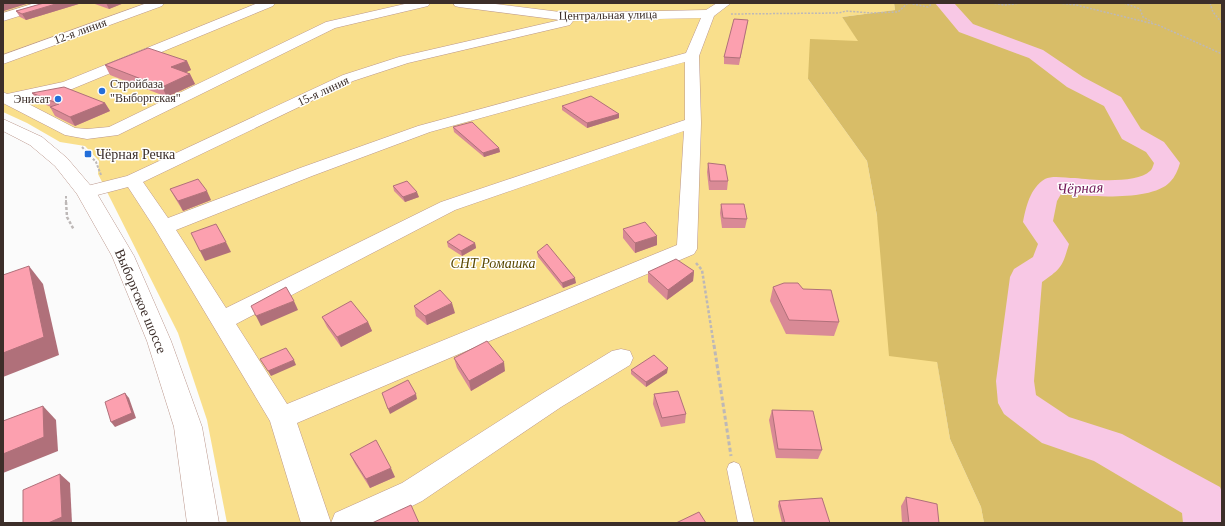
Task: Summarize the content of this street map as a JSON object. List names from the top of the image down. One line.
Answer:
{"streets":{"main road":["Выборгское шоссе"],"street":["Центральная улица","12-я линия","15-я линия"]},"crossings":[["Центральная улица","15-я линия"],["15-я линия","Выборгское шоссе"]],"water":["Чёрная"],"parks":["СНТ Ромашка"],"places":{"other":["Стройбаза \"Выборгская\"","Энисат"],"transit":["Чёрная Речка"]}}
